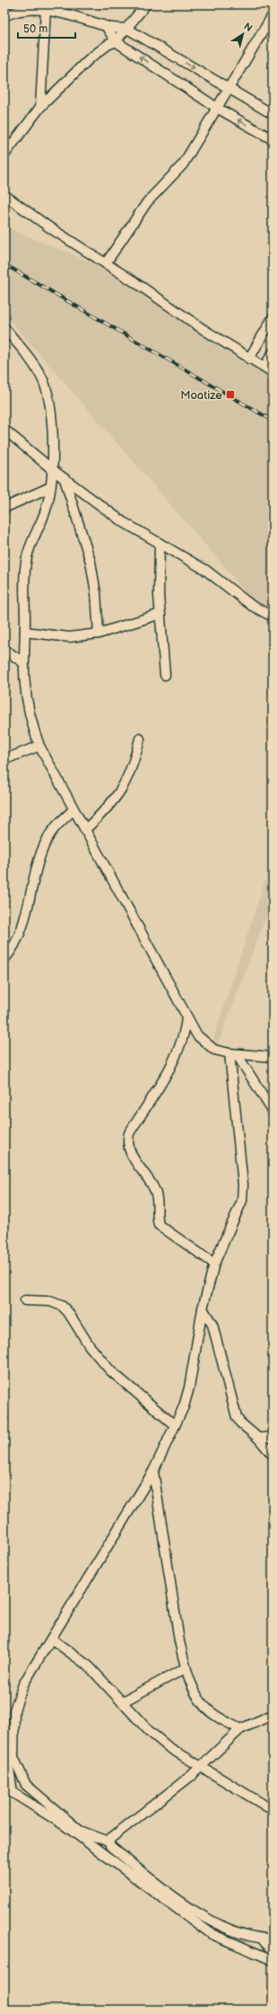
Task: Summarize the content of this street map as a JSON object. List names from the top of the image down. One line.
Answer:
{"places":{"transit":["Moatize"]},"scale_bar":"50 m","north":"top right"}
